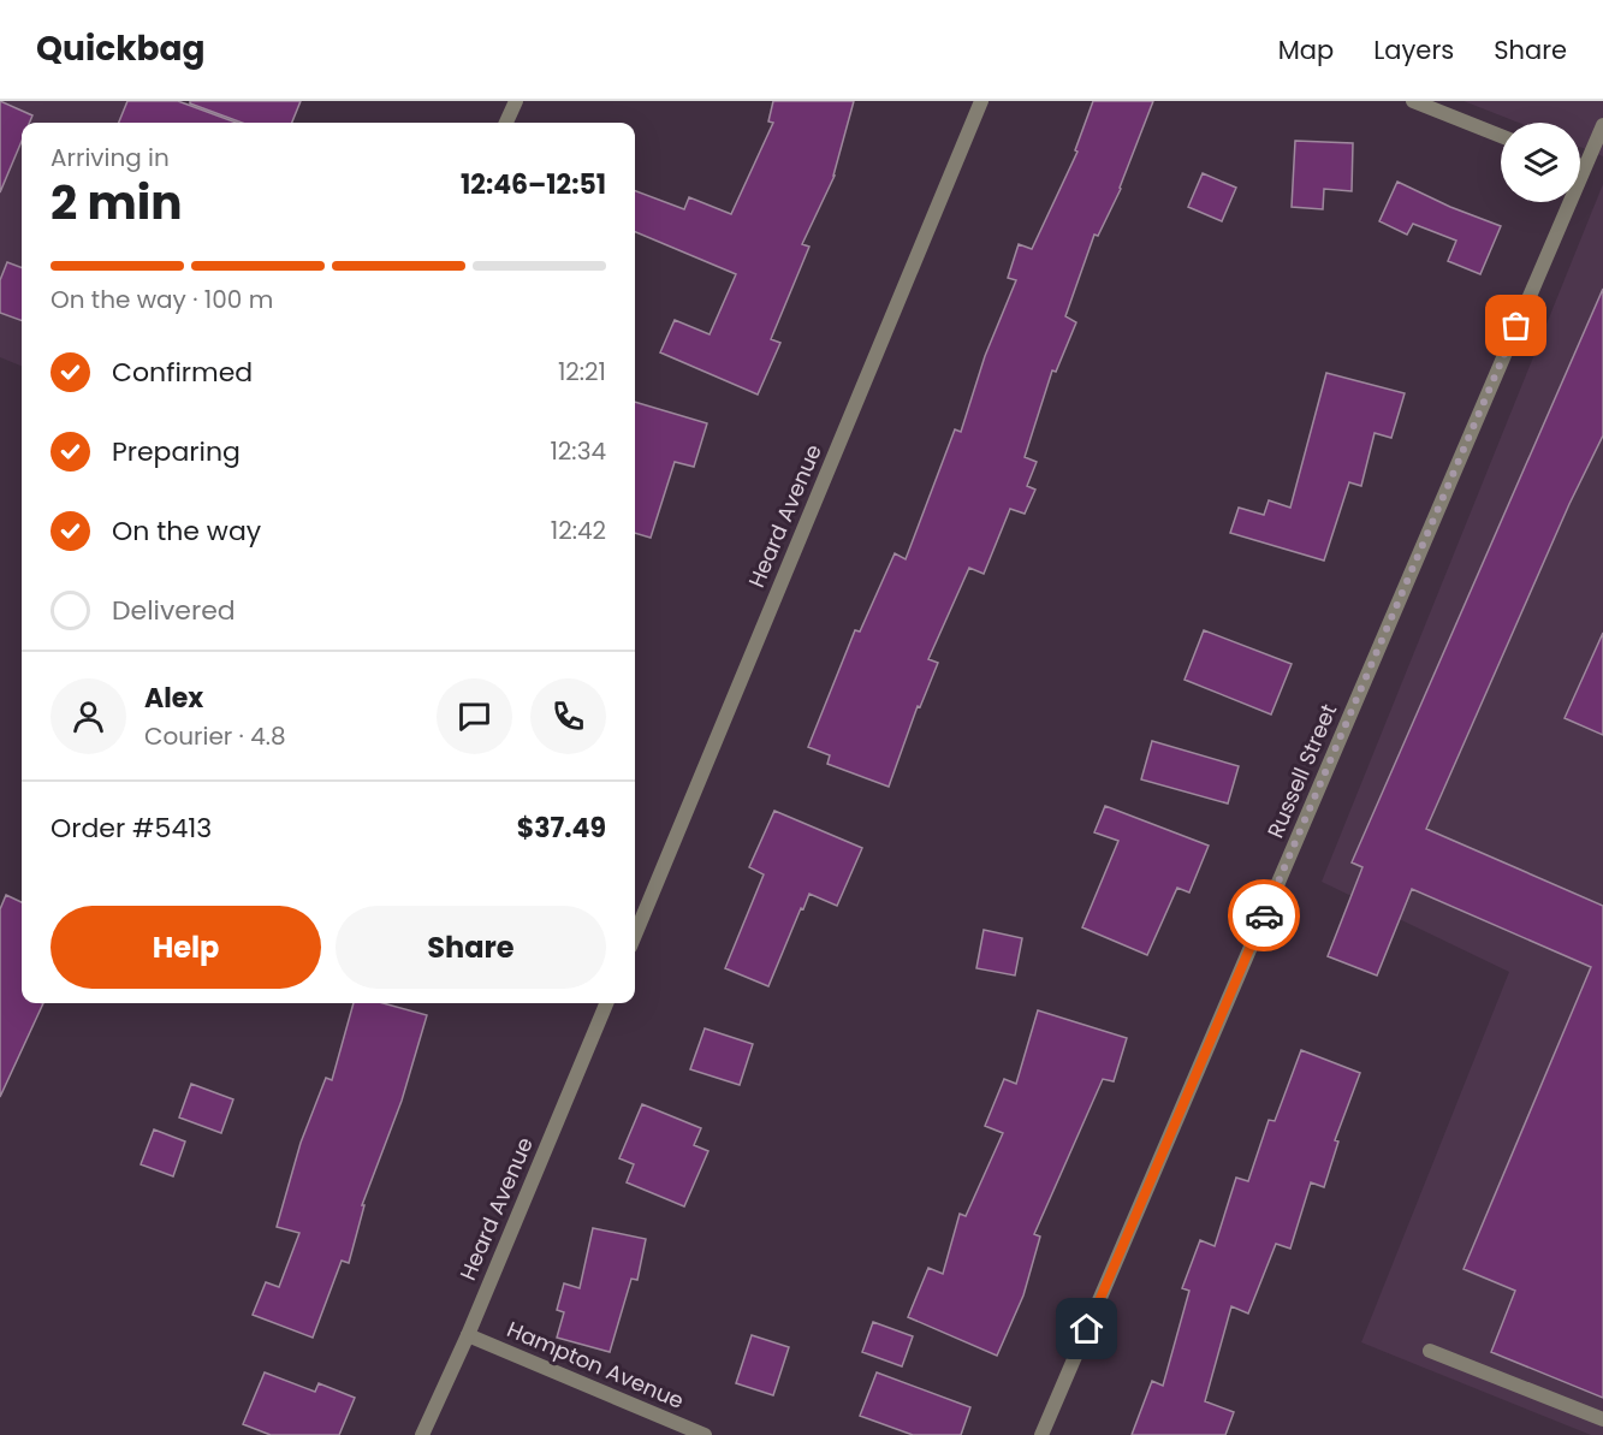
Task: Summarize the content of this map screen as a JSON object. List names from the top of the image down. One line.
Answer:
{"streets":{"street":["Heard Avenue","Russell Street","Hampton Avenue"]},"crossings":[["Heard Avenue","Hampton Avenue"]],"page":{"header":"Quickbag","nav":["Map","Layers","Share"],"heading":["2 min","Arriving in","12:46–12:51"],"panel":["Alex","Courier · 4.8","Order #5413","$37.49"],"bar":"On the way · 100 m","list":[["Confirmed","12:21"],["Preparing","12:34"],["On the way","12:42"],"Delivered"],"buttons":["Help","Share"]}}
